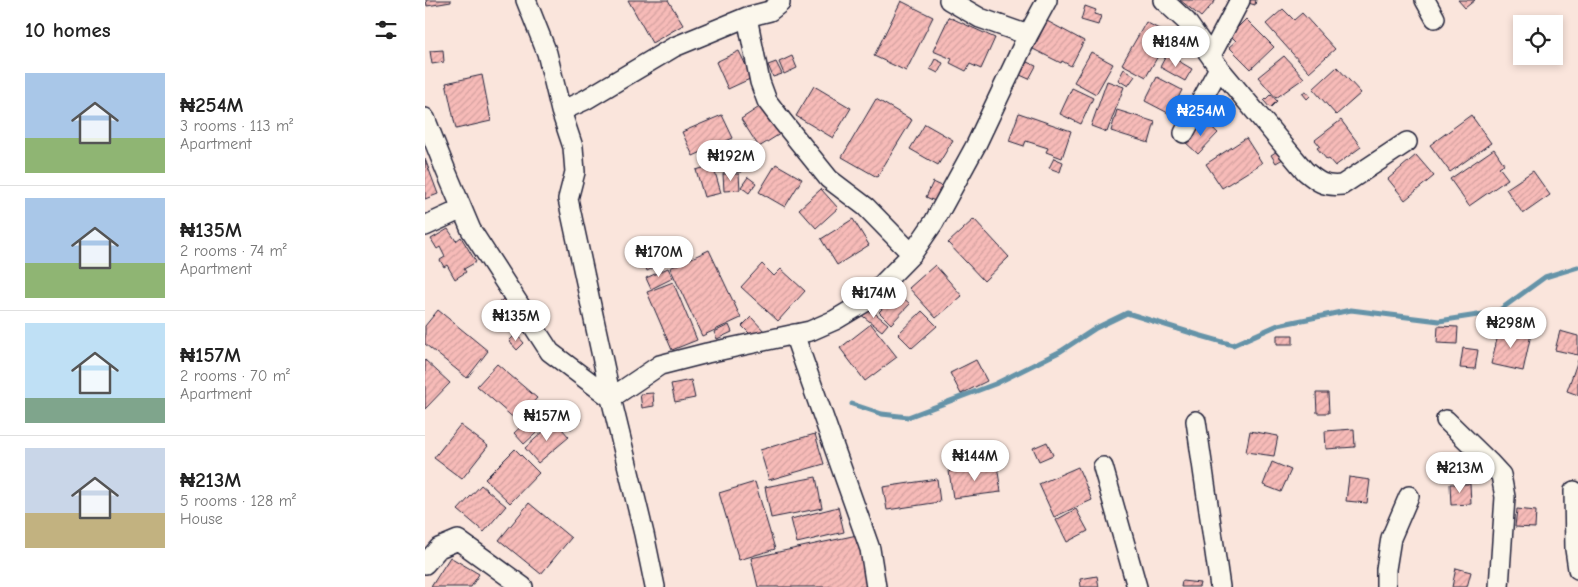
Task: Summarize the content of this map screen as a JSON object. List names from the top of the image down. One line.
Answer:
{"page":{"heading":"10 homes","price":["₦184M","₦254M","₦192M","₦170M","₦174M","₦135M","₦298M","₦157M","₦144M","₦213M"],"list":[{"name":"₦254M","note":"3 rooms · 113 m² · Apartment"},{"name":"₦135M","note":"2 rooms · 74 m² · Apartment"},{"name":"₦157M","note":"2 rooms · 70 m² · Apartment"},{"name":"₦213M","note":"5 rooms · 128 m² · House"}]}}
